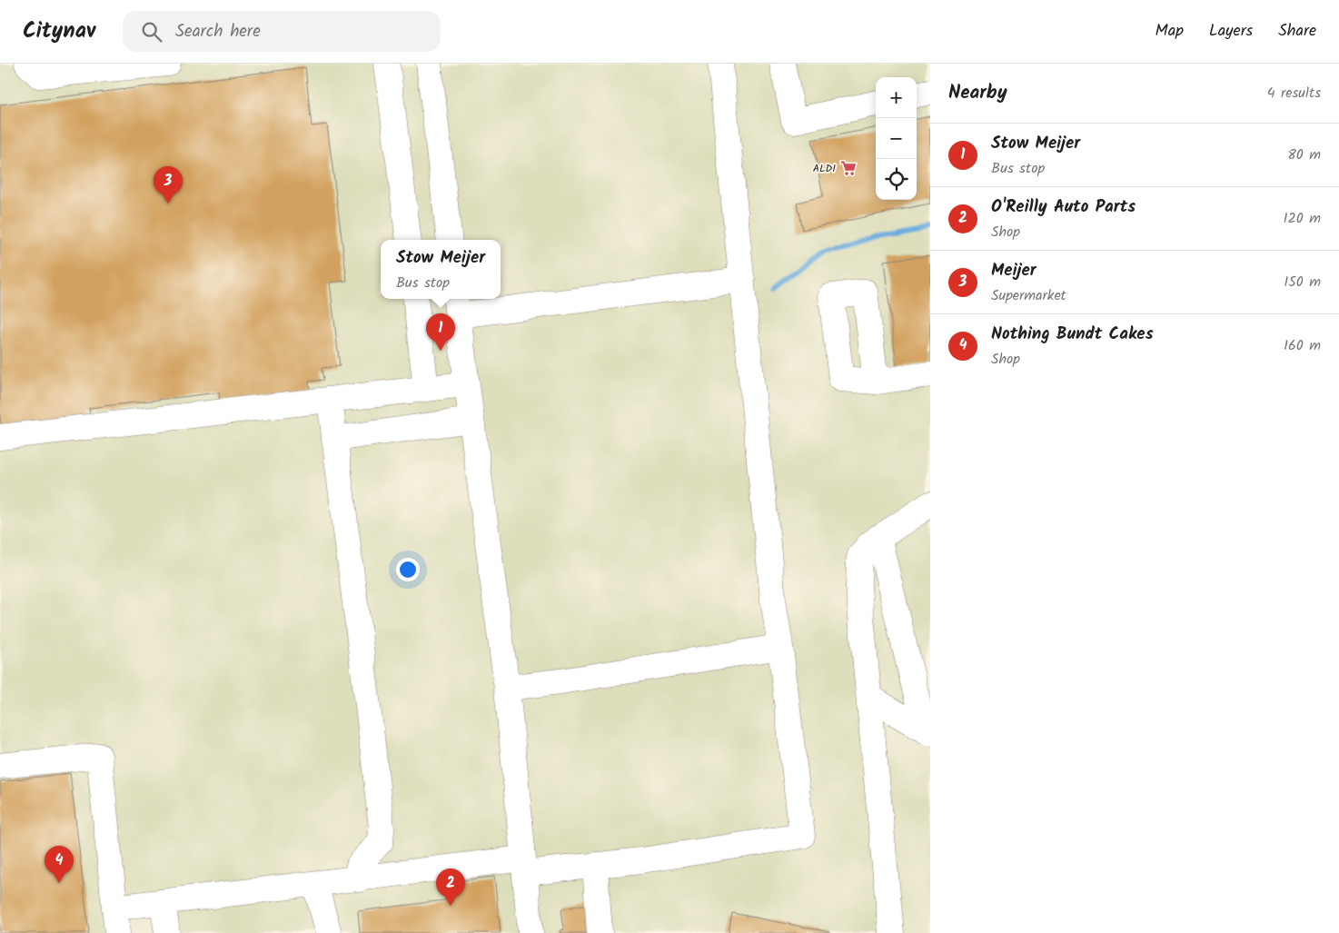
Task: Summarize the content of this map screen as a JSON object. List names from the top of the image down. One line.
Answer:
{"places":{"supermarket":["ALDI"]},"page":{"header":"Citynav","search":"Search here","nav":["Map","Layers","Share"],"heading":["Nearby","4 results"],"map_buttons":["+","−"],"list":[{"mark":"1","name":"Stow Meijer","note":"Bus stop","value":"80 m"},{"mark":"2","name":"O'Reilly Auto Parts","note":"Shop","value":"120 m"},{"mark":"3","name":"Meijer","note":"Supermarket","value":"150 m"},{"mark":"4","name":"Nothing Bundt Cakes","note":"Shop","value":"160 m"}],"pins":["3","1","4","2"],"popup":["Stow Meijer","Bus stop"]}}
